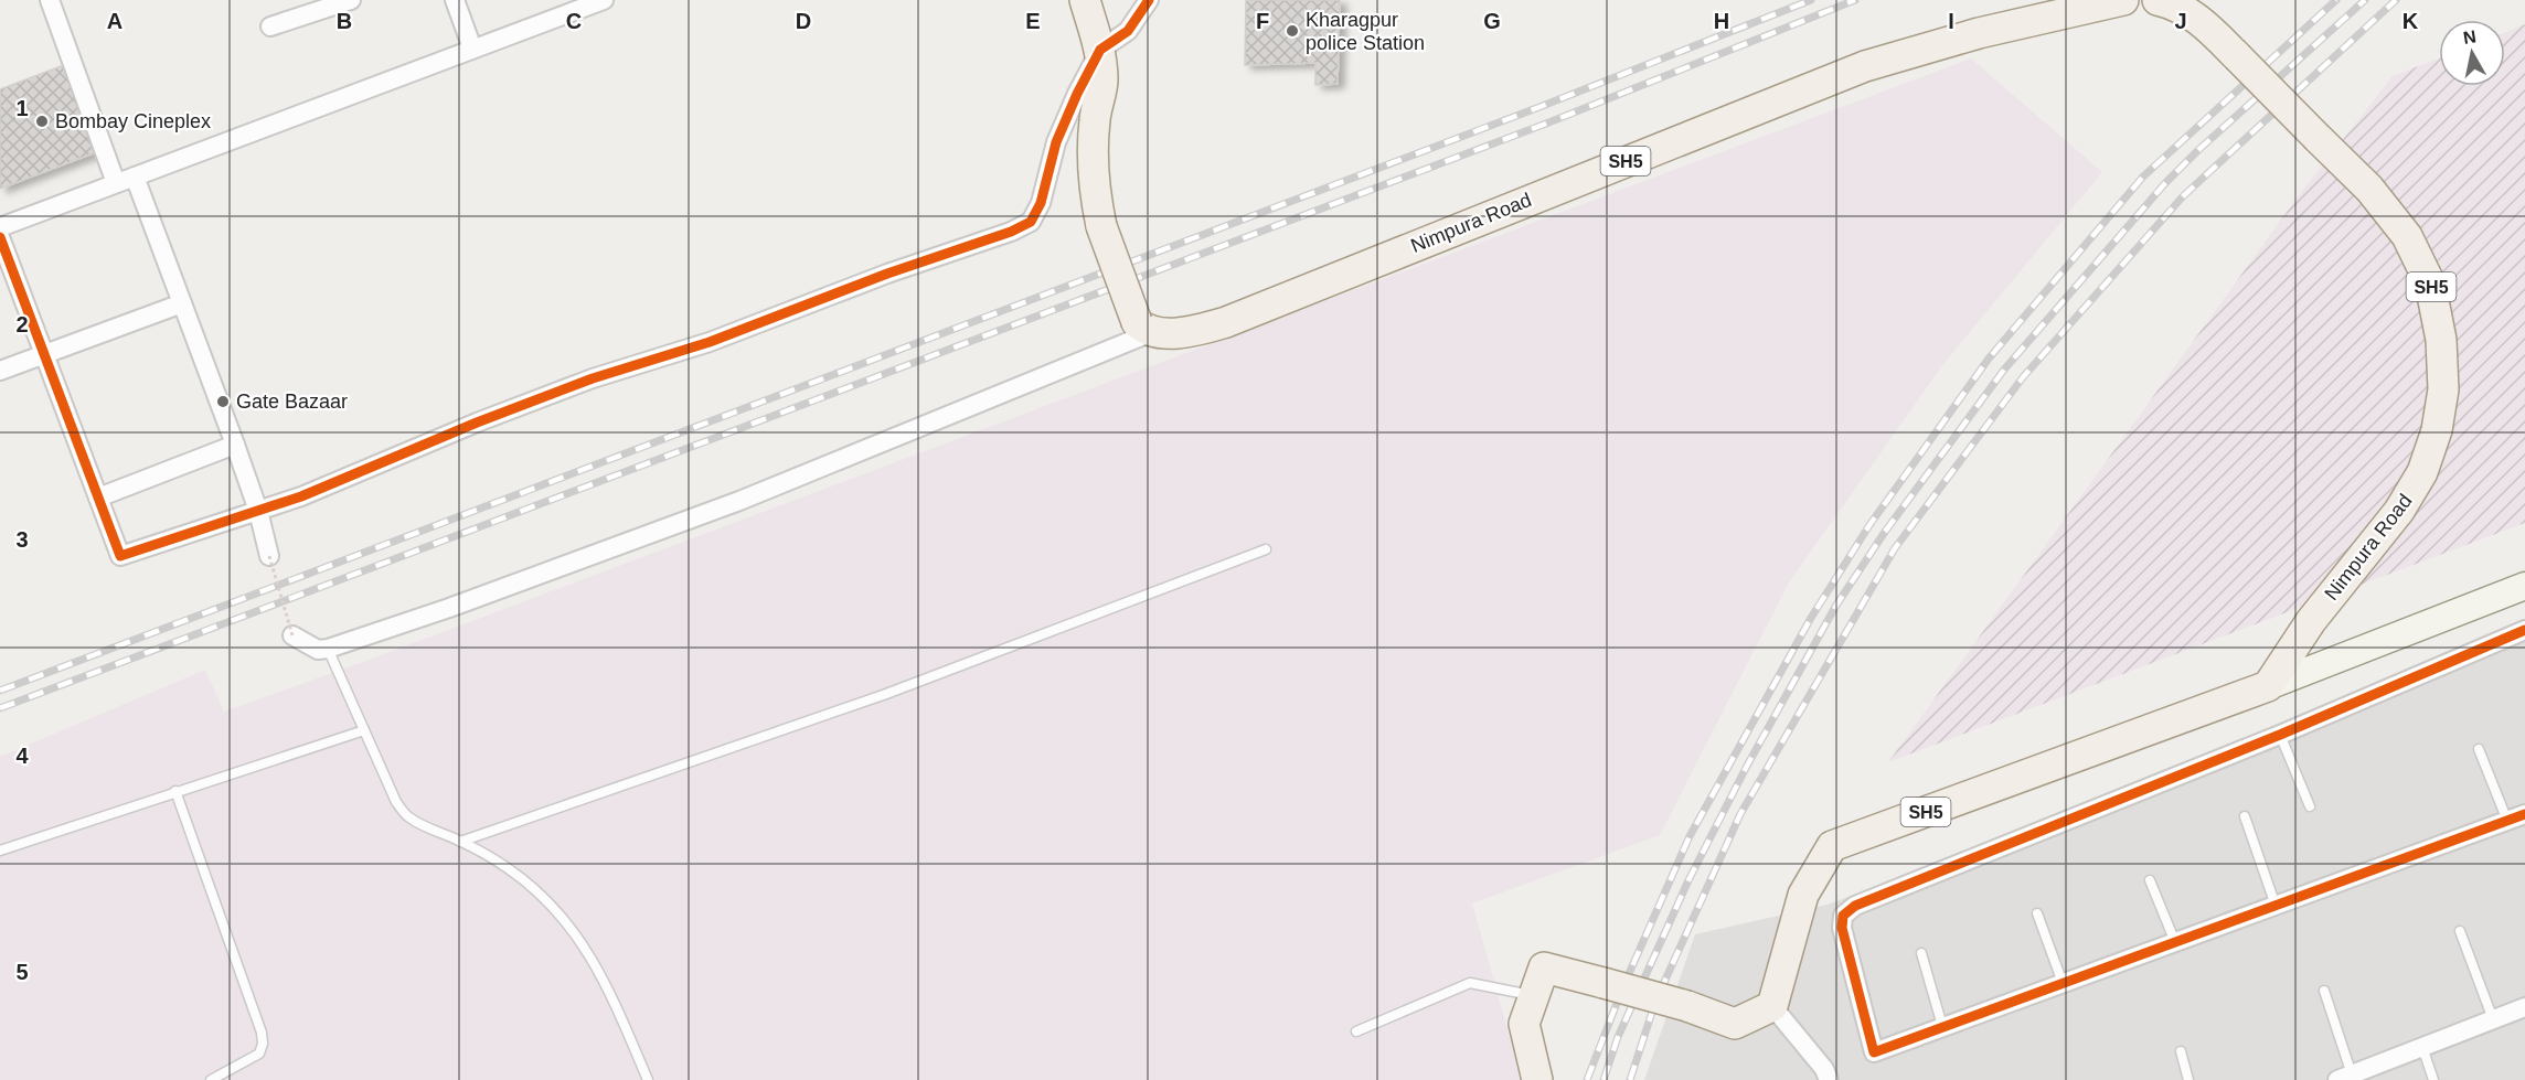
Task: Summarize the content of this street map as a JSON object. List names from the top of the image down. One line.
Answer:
{"streets":{"main road":["SH5","Nimpura Road"]},"crossings":[["SH5","Nimpura Road"]],"places":["Kharagpur police Station","Bombay Cineplex","Gate Bazaar"],"north":"top","grid":{"columns":["A","B","C","D","E","F","G","H","I","J","K"],"rows":["1","2","3","4","5"]}}
